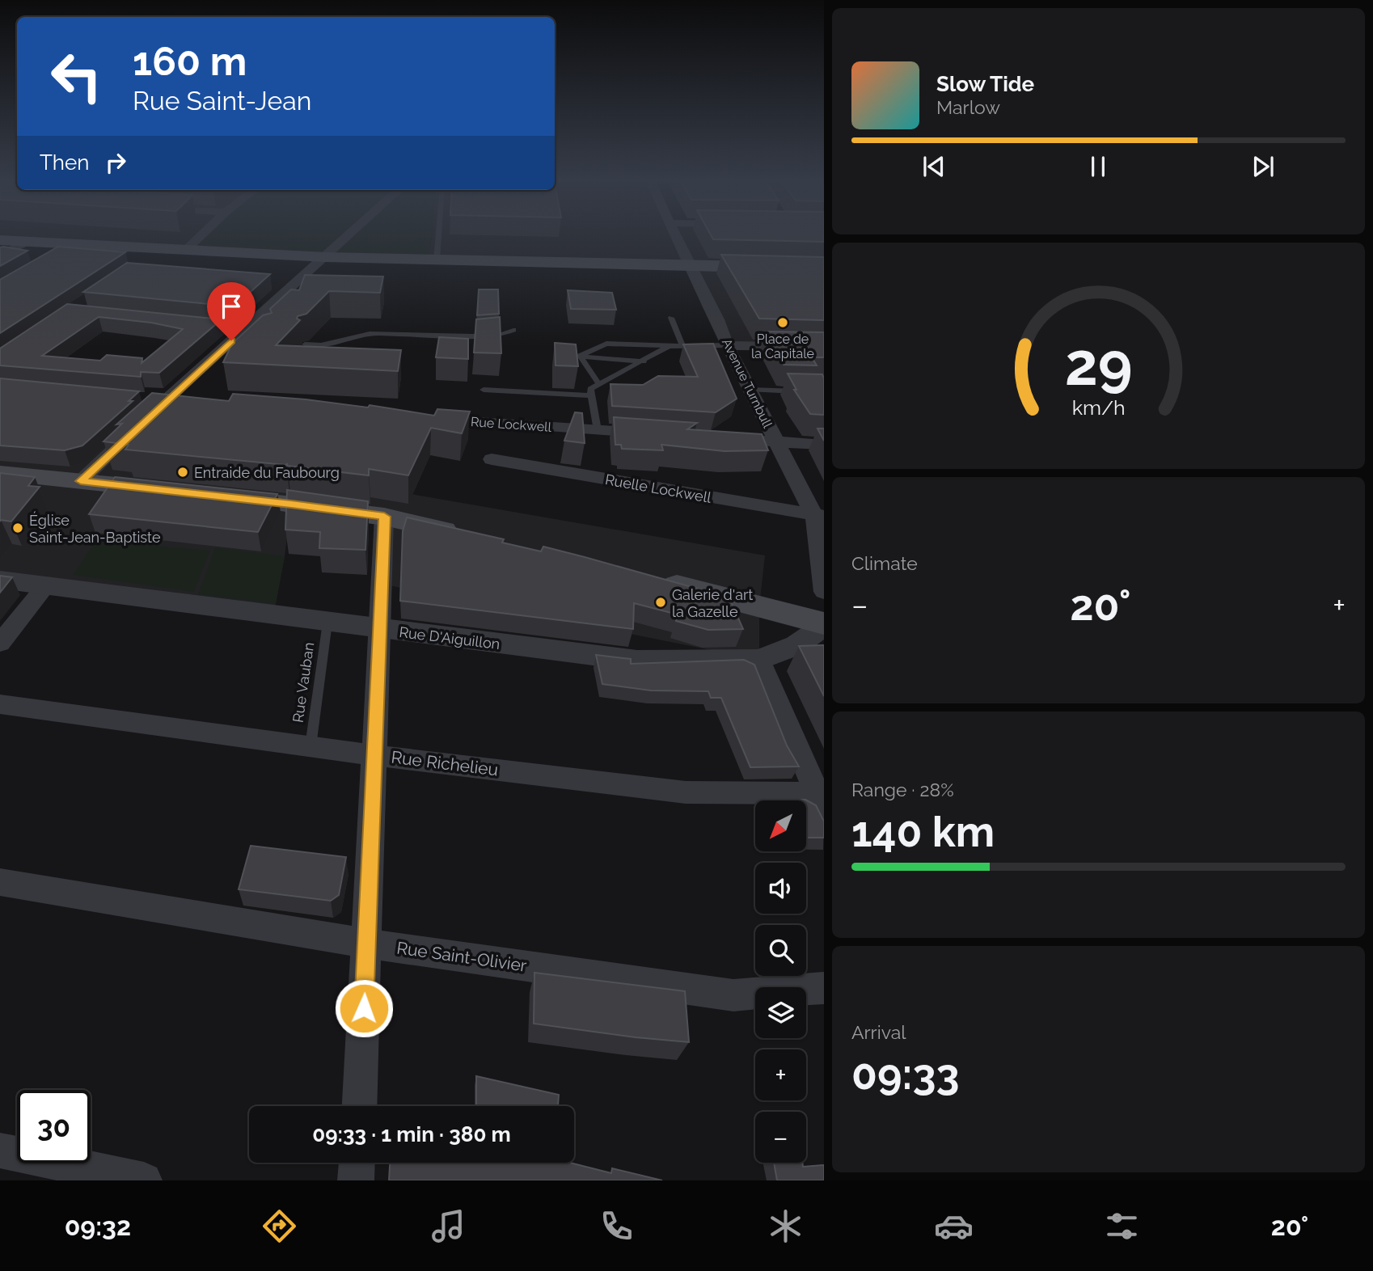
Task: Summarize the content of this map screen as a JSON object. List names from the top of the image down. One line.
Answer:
{"streets":{"street":["Avenue Turnbull","Rue Lockwell","Ruelle Lockwell","Rue D'Aiguillon","Rue Richelieu","Rue Saint-Olivier"],"lane":["Rue Vauban"]},"crossings":[["Avenue Turnbull","Ruelle Lockwell"],["Rue D'Aiguillon","Rue Vauban"],["Rue Vauban","Rue Richelieu"]],"places":["Place de la Capitale","Entraide du Faubourg","Église Saint-Jean-Baptiste","Galerie d'art la Gazelle"],"north":"bottom left","page":{"turn":["160 m","Rue Saint-Jean"],"song":["Slow Tide","Marlow"],"then":"Then","tile":["Climate",["Range · 28%","140 km"],["Arrival","09:33"]],"heat":["−","20°","+"],"map_buttons":["+","−"],"limit":"30","trip":"09:33 · 1 min · 380 m","tabs":["09:32","20°"],"gauge":["29","km/h"]}}
